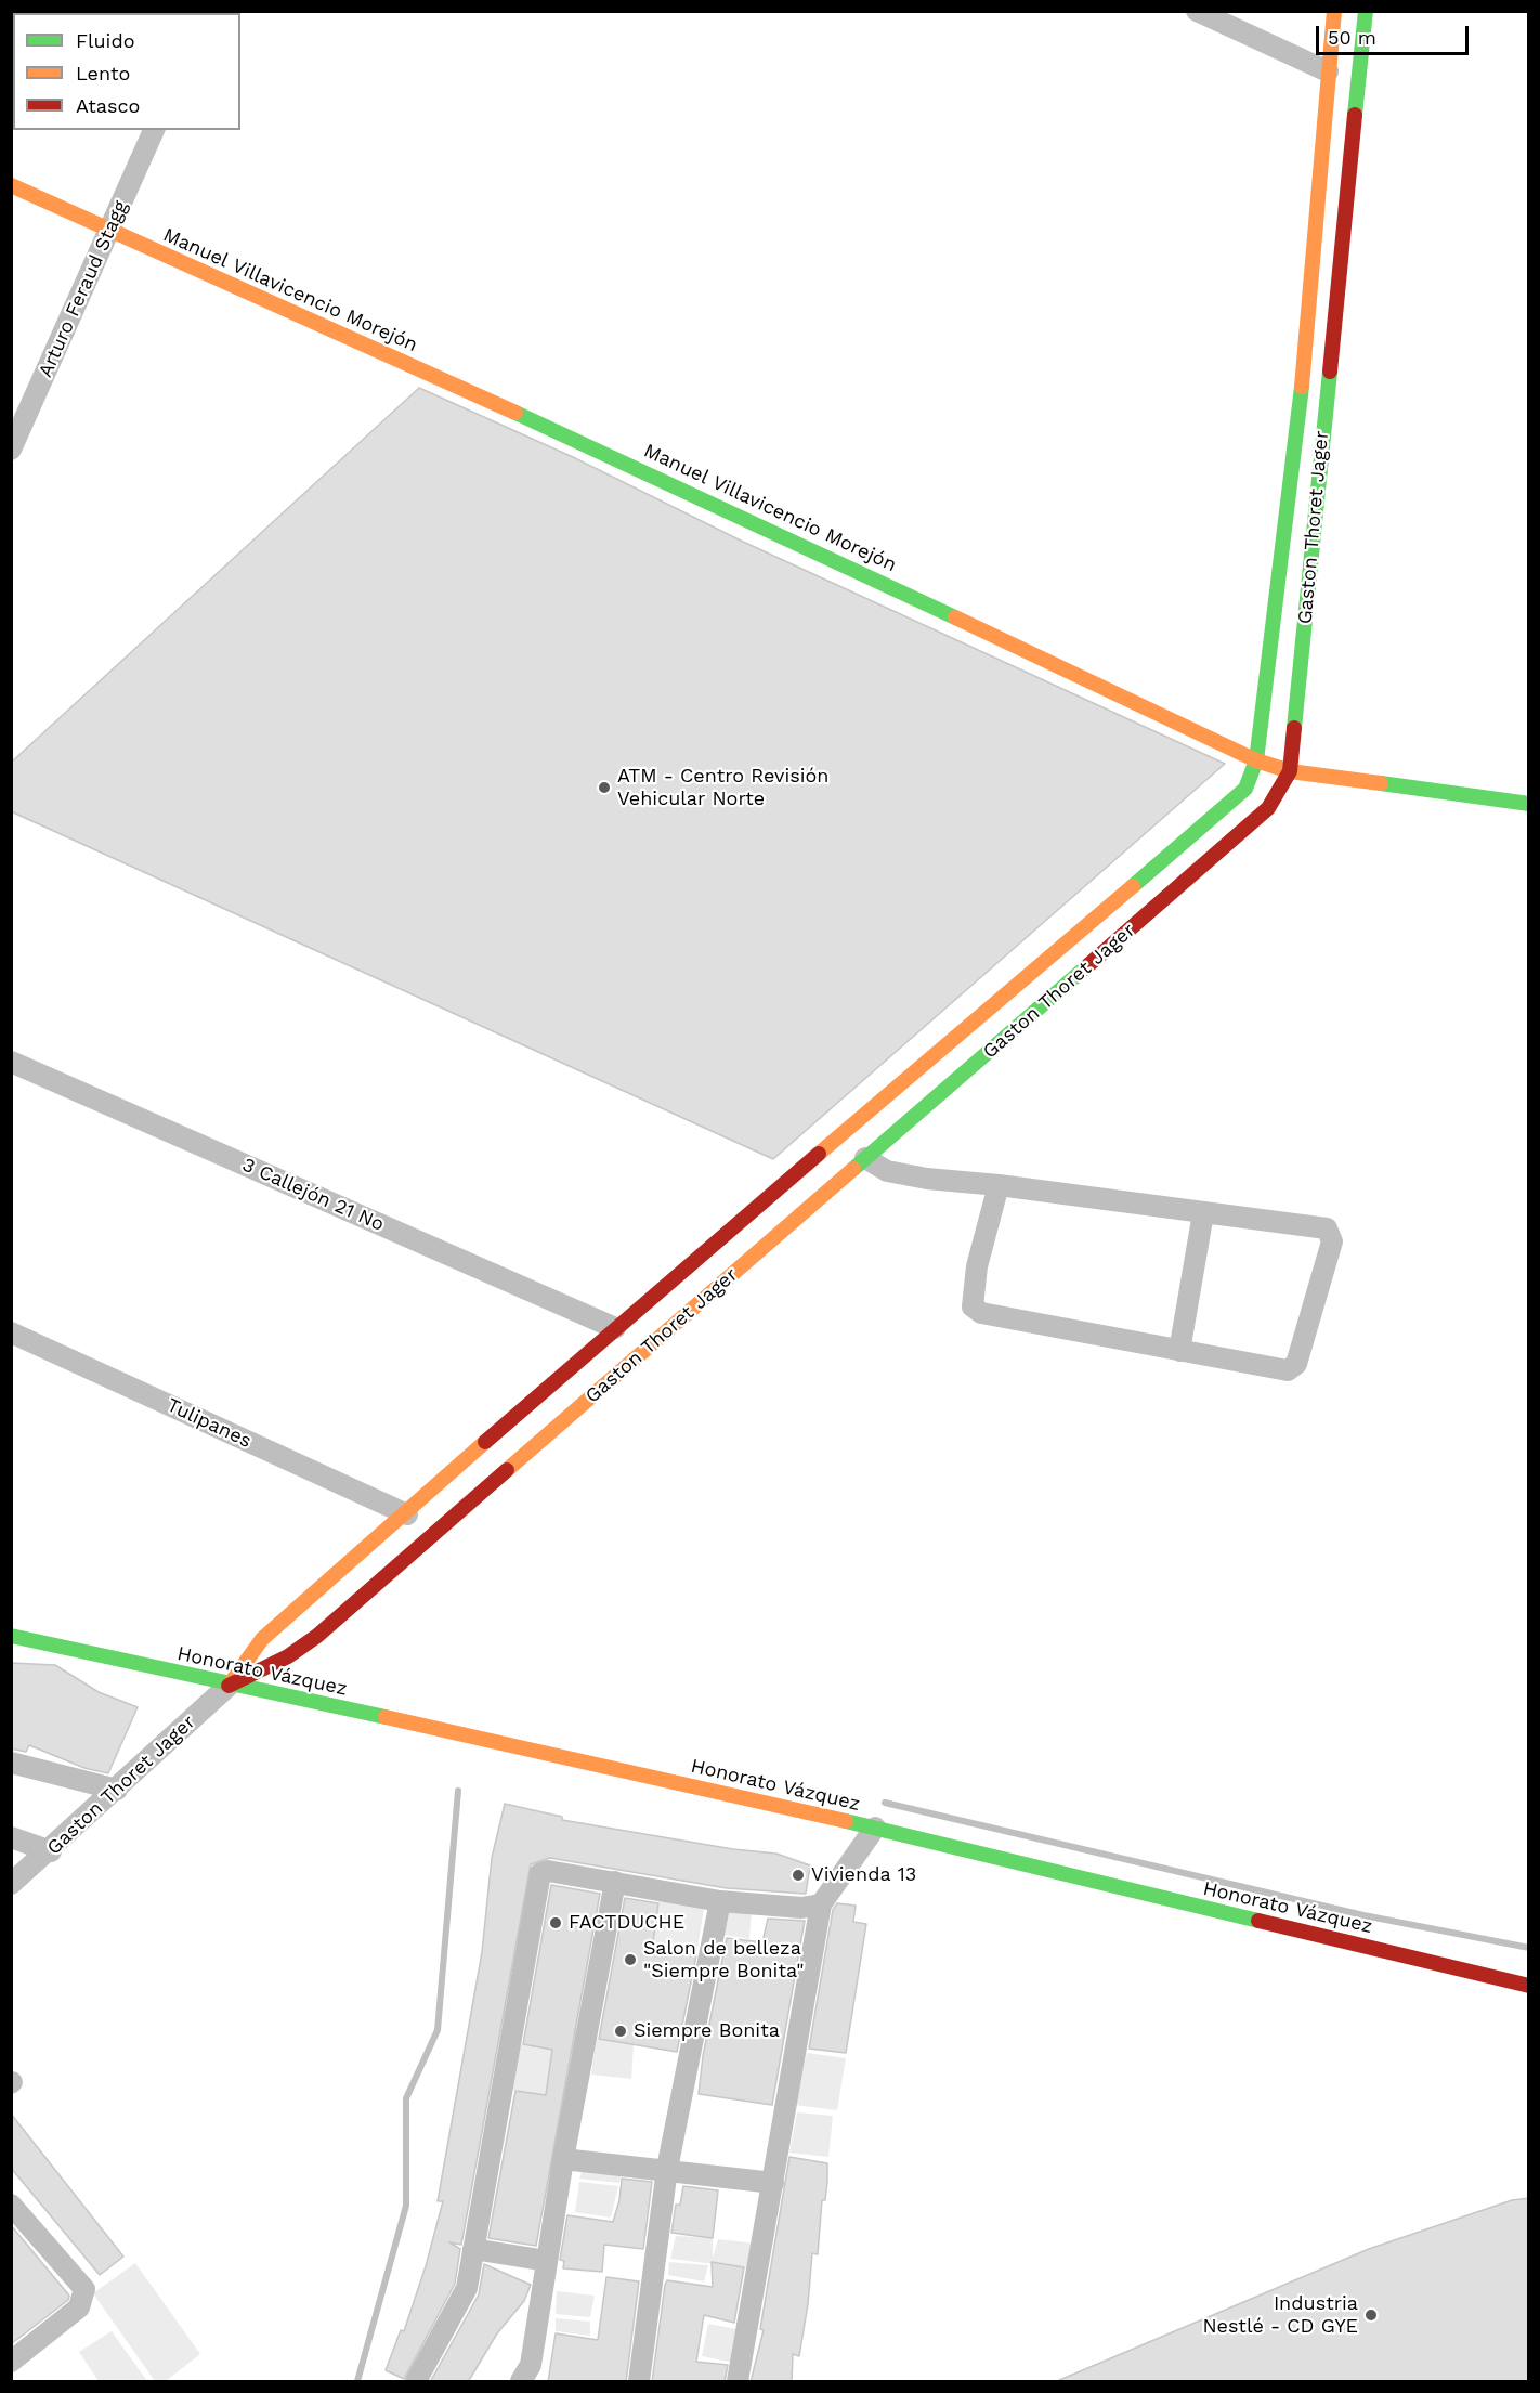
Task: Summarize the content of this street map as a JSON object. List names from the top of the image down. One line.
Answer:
{"streets":{"street":["Arturo Feraud Stagg","Manuel Villavicencio Morejón","Gaston Thoret Jager","3 Callejón 21 No","Tulipanes","Honorato Vázquez"]},"crossings":[["Arturo Feraud Stagg","Manuel Villavicencio Morejón"],["Manuel Villavicencio Morejón","Gaston Thoret Jager"],["Gaston Thoret Jager","3 Callejón 21 No"],["Gaston Thoret Jager","Tulipanes"],["Gaston Thoret Jager","Honorato Vázquez"]],"places":["ATM - Centro Revisión Vehicular Norte","Vivienda 13","FACTDUCHE","Salon de belleza \"Siempre Bonita\"","Siempre Bonita","Industria Nestlé - CD GYE"],"legend":["Fluido","Lento","Atasco"],"scale_bar":"50 m"}
